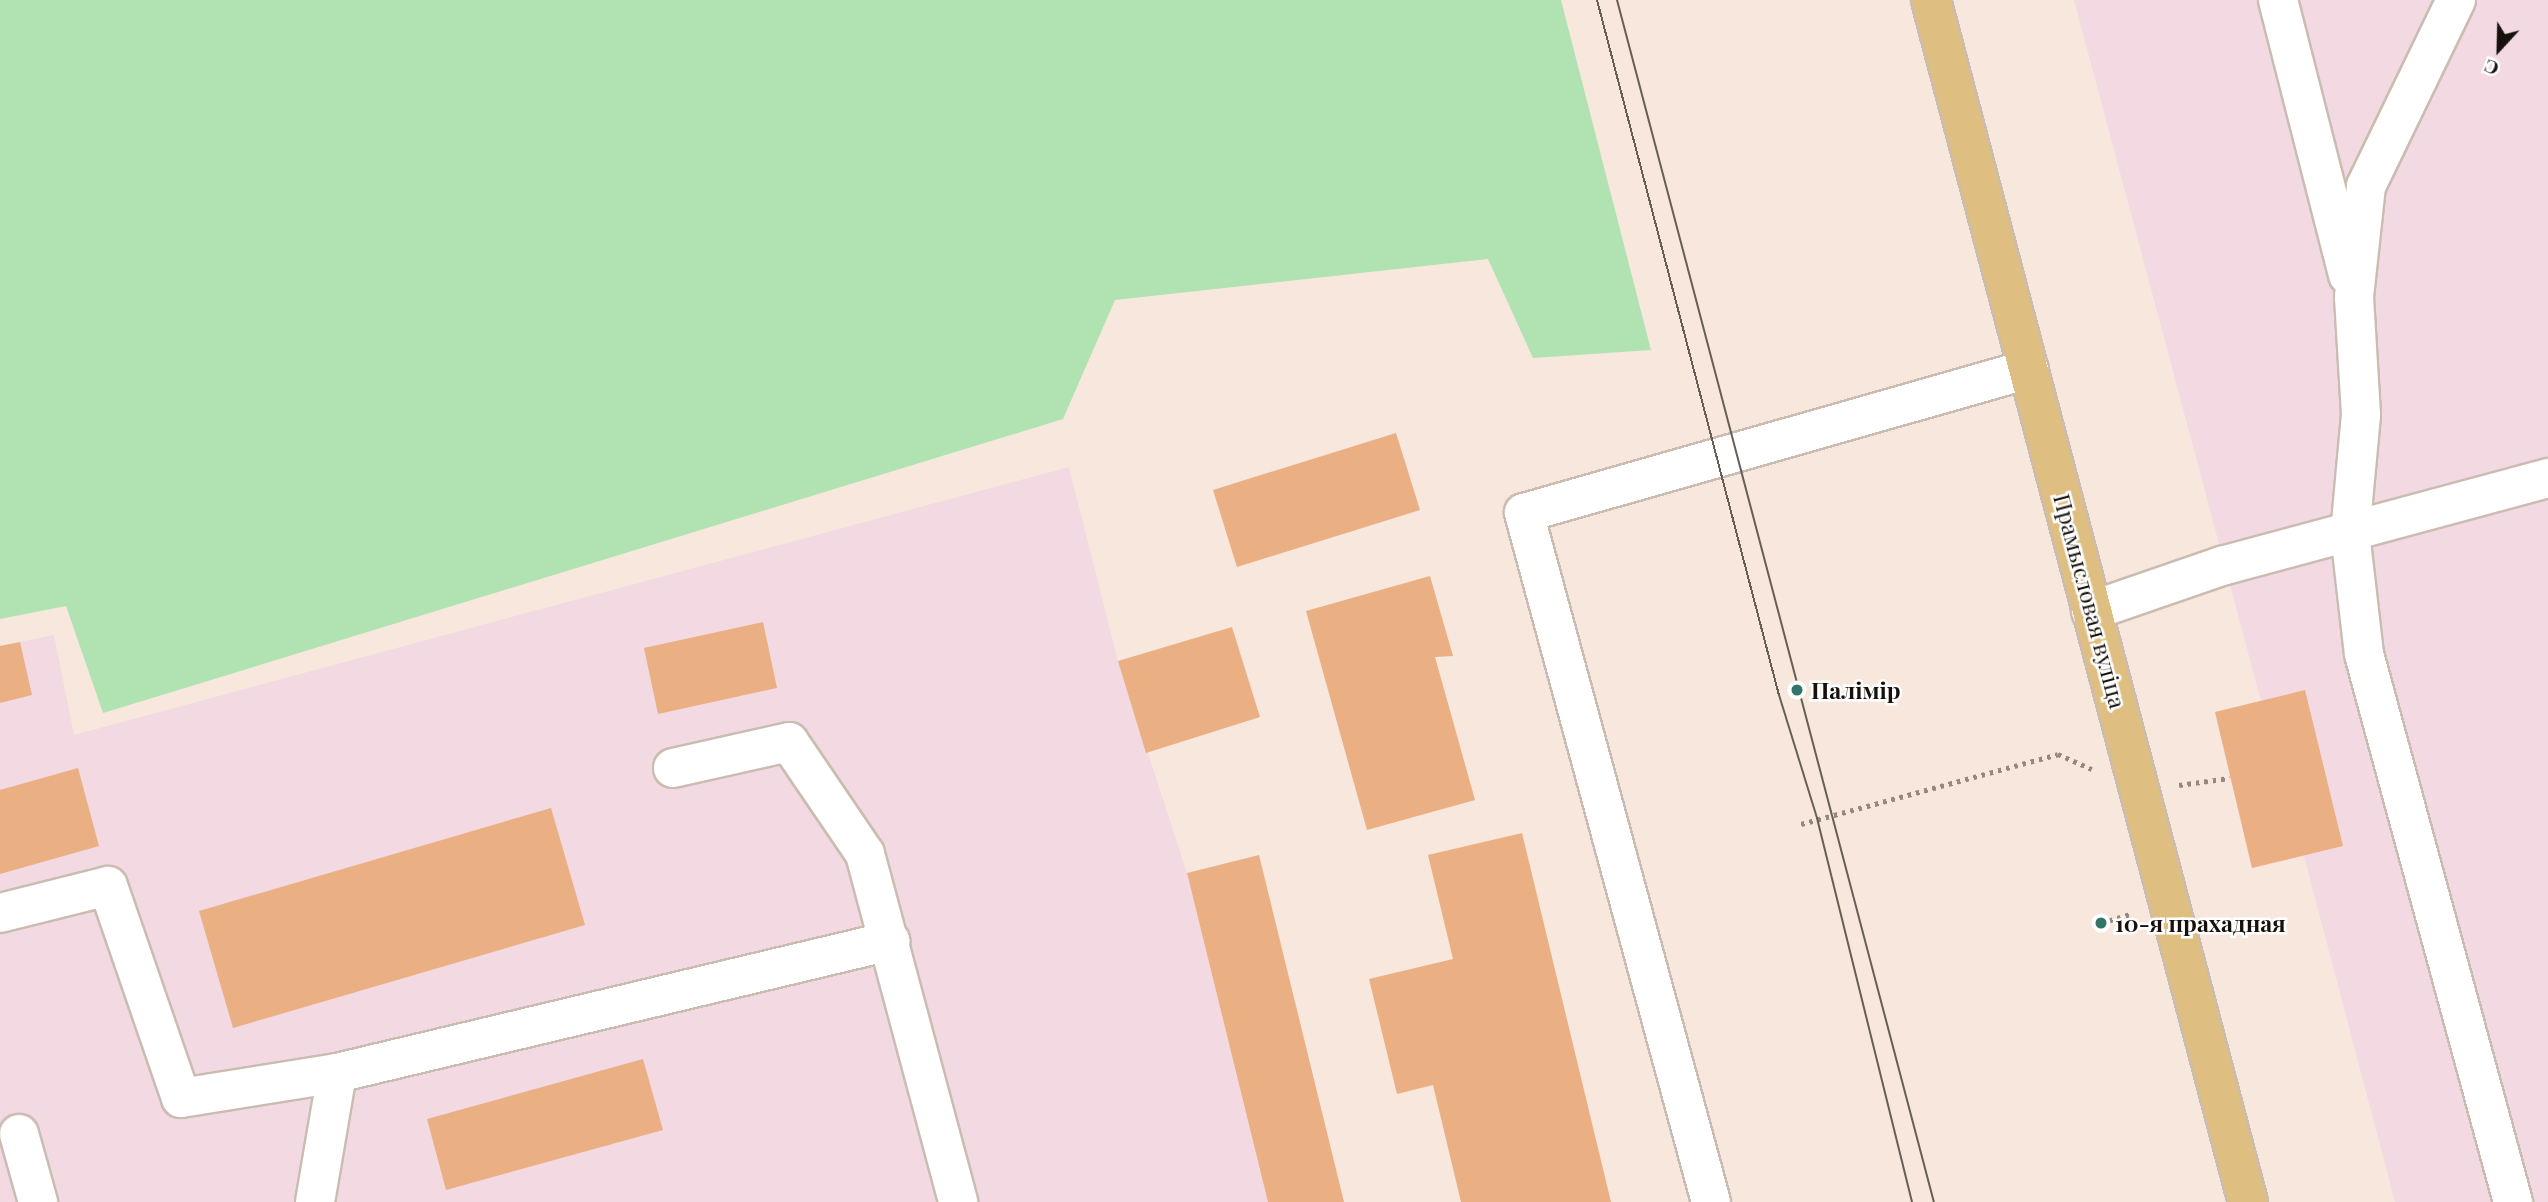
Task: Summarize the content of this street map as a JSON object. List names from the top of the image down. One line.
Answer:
{"streets":{"main road":["Прамысловая вуліца"]},"places":["Палімір","10-я прахадная"],"north":"bottom"}
